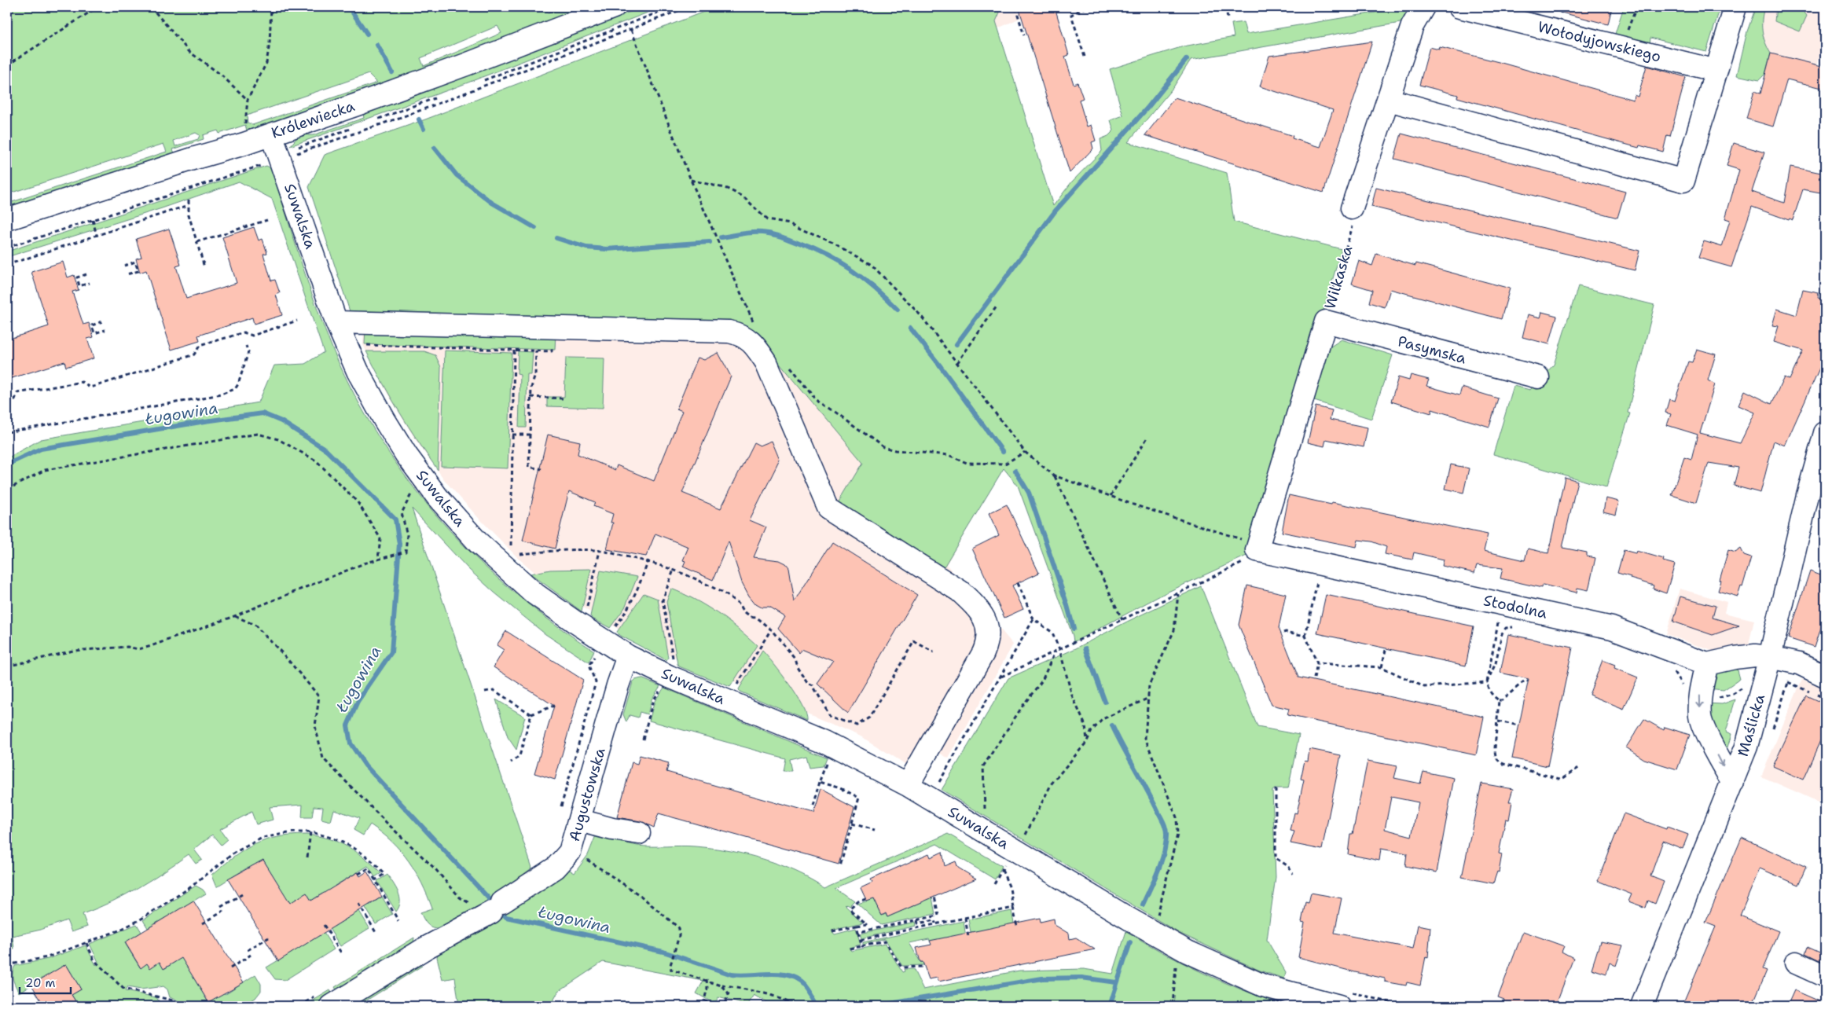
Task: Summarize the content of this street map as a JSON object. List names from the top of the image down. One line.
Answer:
{"streets":{"street":["Wołodyjowskiego","Królewiecka","Suwalska","Wilkaska","Pasymska","Stodolna","Maślicka","Augustowska"]},"crossings":[["Królewiecka","Suwalska"],["Suwalska","Augustowska"],["Wilkaska","Pasymska"],["Wilkaska","Stodolna"]],"water":["Ługowina"],"scale_bar":"20 m"}
